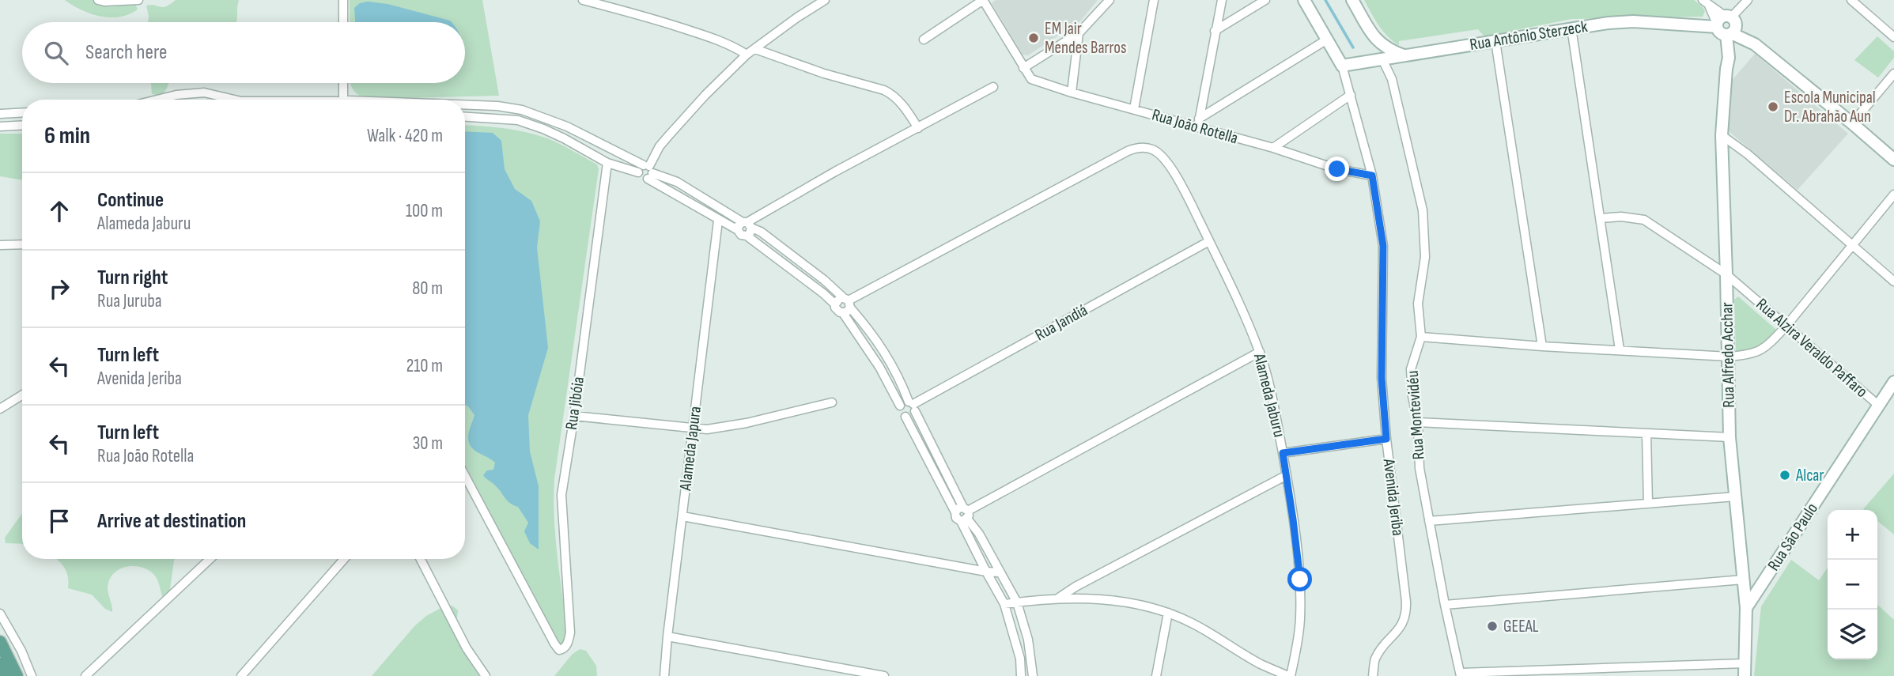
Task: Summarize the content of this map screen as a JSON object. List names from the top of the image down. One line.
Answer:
{"streets":{"street":["Rua Antônio Sterzeck","Rua João Rotella","Rua Jandiá","Rua Alzira Veraldo Paffaro","Rua Alfredo Acchar","Alameda Jaburu","Rua Jibóia","Rua Montevidéu","Alameda Japura","Avenida Jeriba","Rua São Paulo"]},"crossings":[["Rua Antônio Sterzeck","Rua Alfredo Acchar"],["Rua Antônio Sterzeck","Rua Montevidéu"],["Rua Antônio Sterzeck","Avenida Jeriba"],["Rua João Rotella","Avenida Jeriba"],["Rua Jandiá","Alameda Jaburu"],["Rua Alzira Veraldo Paffaro","Rua Alfredo Acchar"],["Rua Alzira Veraldo Paffaro","Rua São Paulo"],["Rua Alfredo Acchar","Rua São Paulo"]],"places":["EM Jair Mendes Barros","Escola Municipal Dr. Abrahão Aun","Alcar","GEEAL"],"page":{"search":"Search here","heading":["6 min","Walk · 420 m"],"list":[["Continue","Alameda Jaburu","100 m"],["Turn right","Rua Juruba","80 m"],["Turn left","Avenida Jeriba","210 m"],["Turn left","Rua João Rotella","30 m"],"Arrive at destination"],"map_buttons":["+","−"]}}
